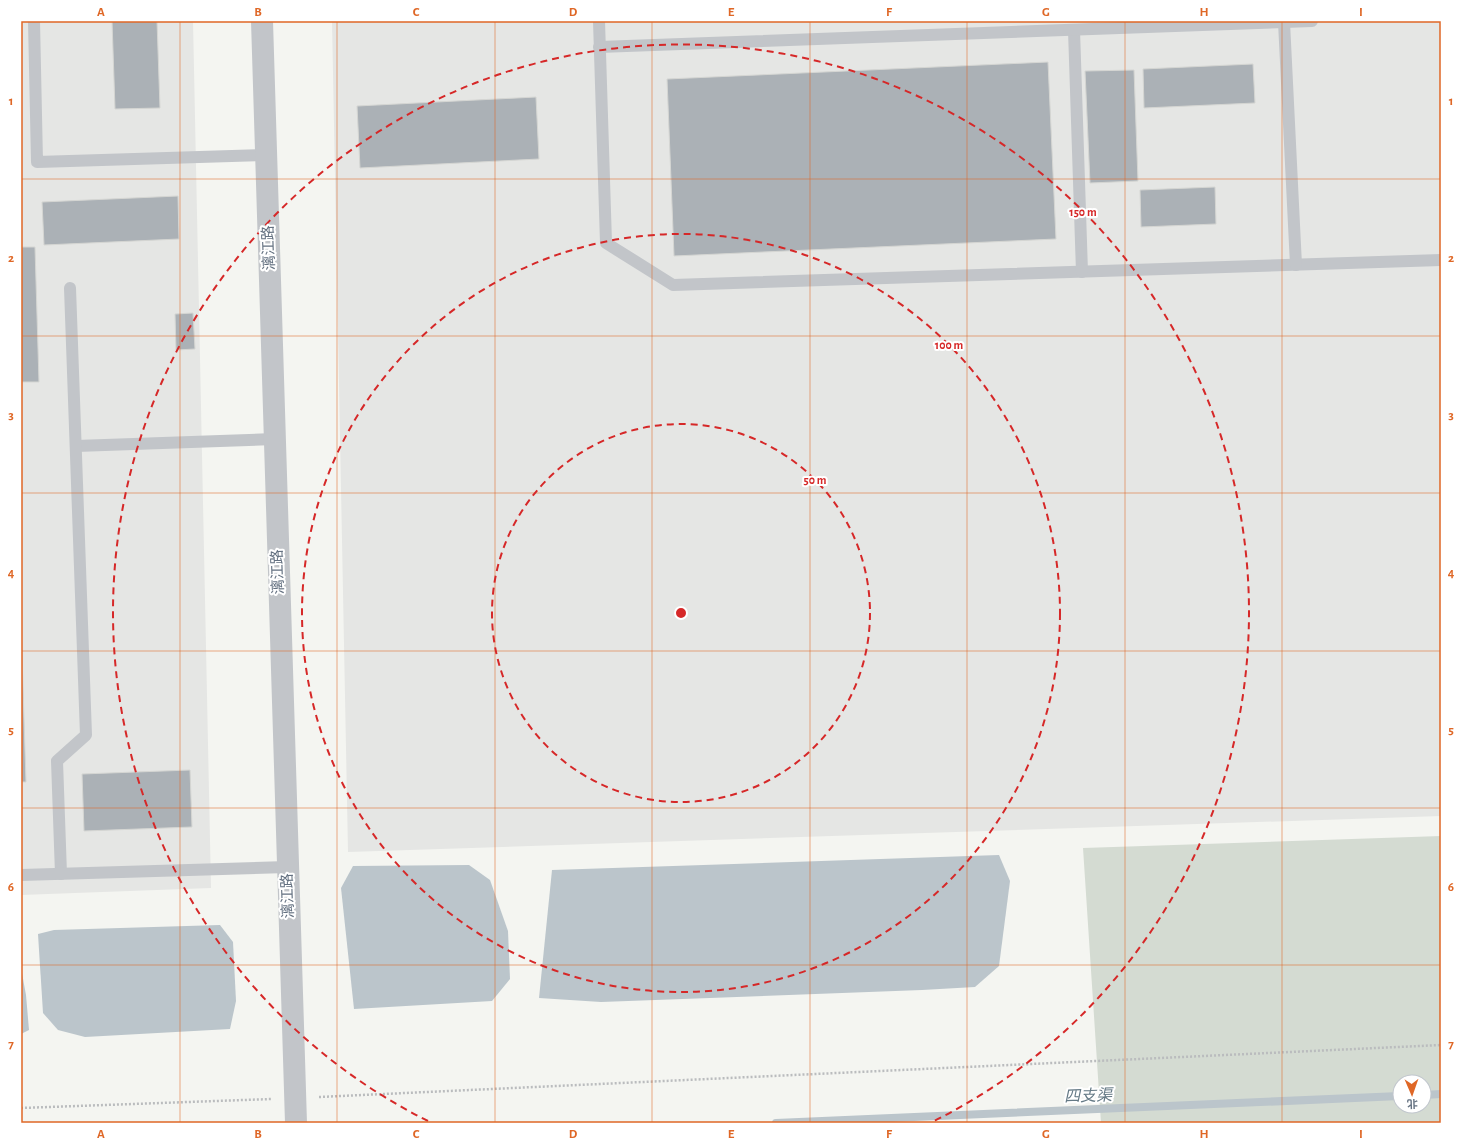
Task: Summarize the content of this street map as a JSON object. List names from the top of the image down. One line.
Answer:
{"streets":{"street":["漓江路"]},"water":["四支渠"],"north":"bottom","grid":{"columns":["A","B","C","D","E","F","G","H","I"],"rows":["1","2","3","4","5","6","7"]},"rings":["150 m","100 m","50 m"]}
